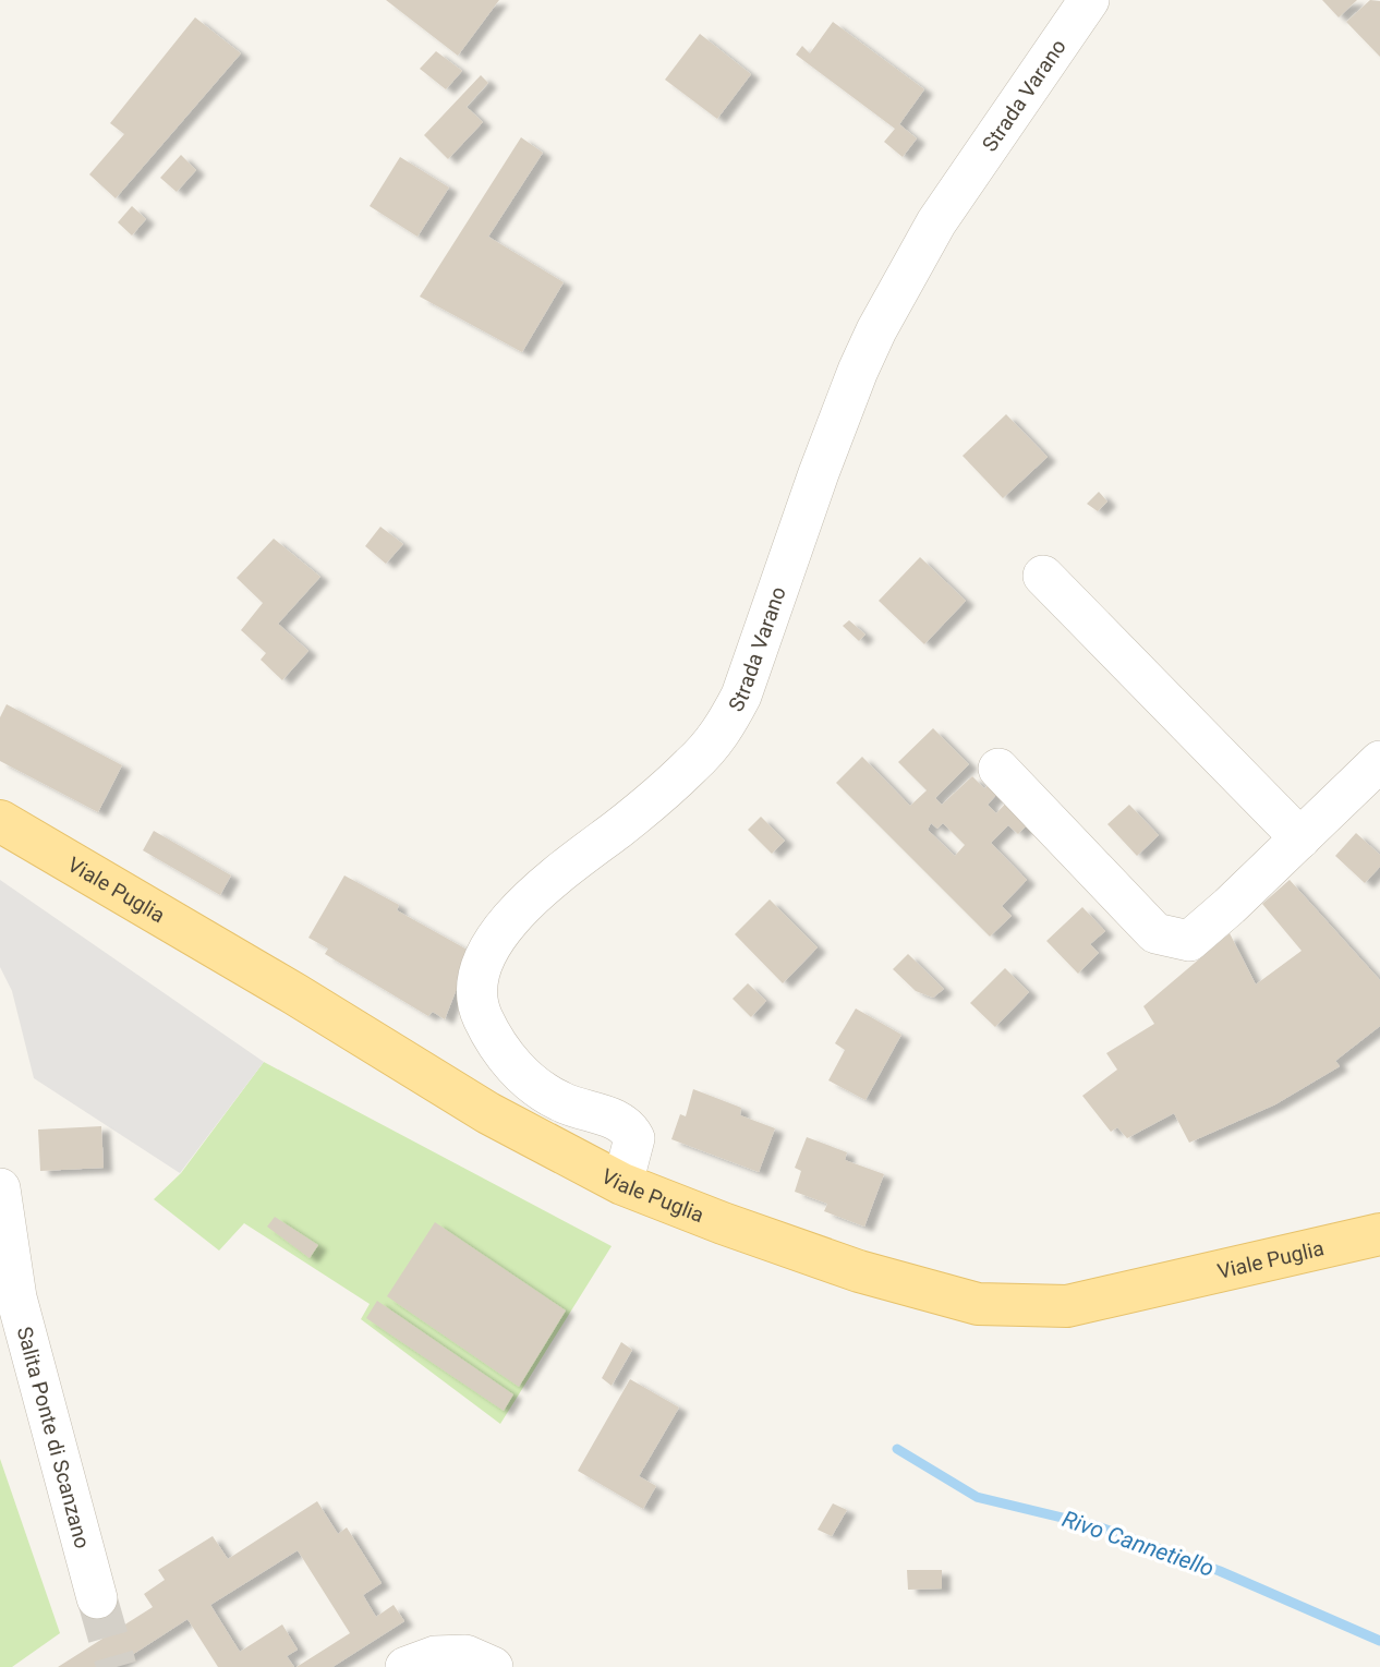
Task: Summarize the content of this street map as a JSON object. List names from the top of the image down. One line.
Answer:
{"streets":{"main road":["Viale Puglia"],"street":["Strada Varano","Salita Ponte di Scanzano"]},"crossings":[["Strada Varano","Viale Puglia"]],"water":["Rivo Cannetiello"]}
